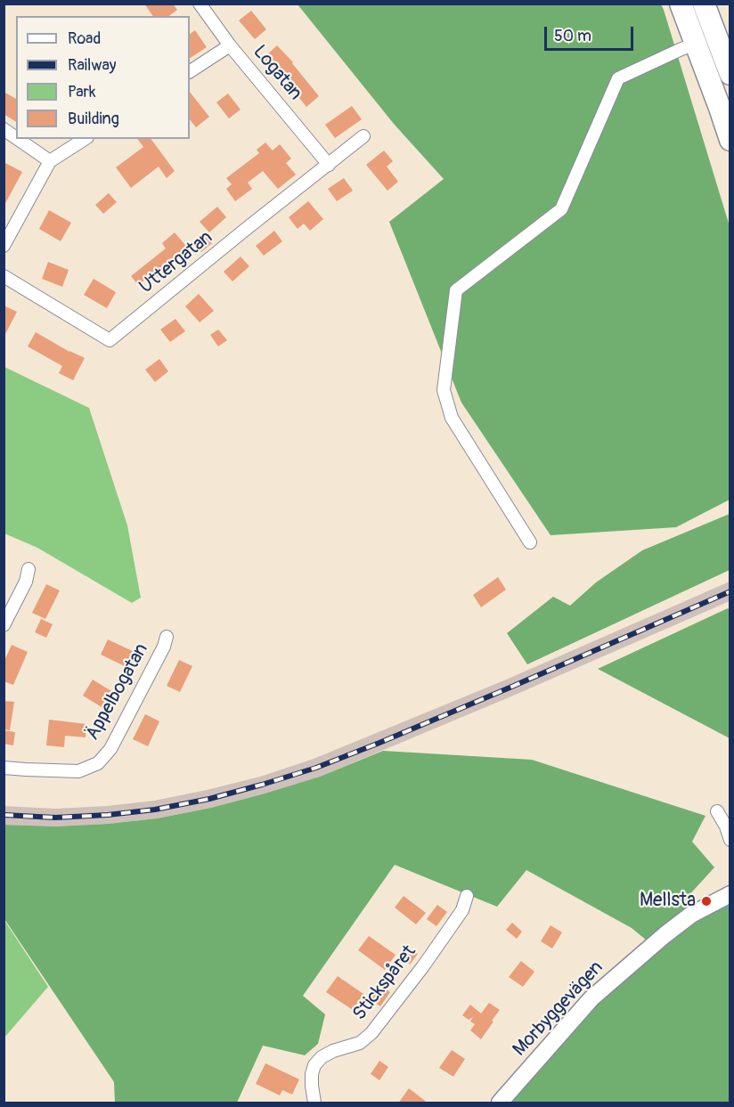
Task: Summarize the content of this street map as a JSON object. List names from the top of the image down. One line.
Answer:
{"streets":{"street":["Logatan","Uttergatan","Äppelbogatan","Stickspåret","Morbyggevägen"]},"crossings":[["Logatan","Uttergatan"]],"places":["Mellsta"],"legend":["Road","Railway","Park","Building"],"scale_bar":"50 m"}
